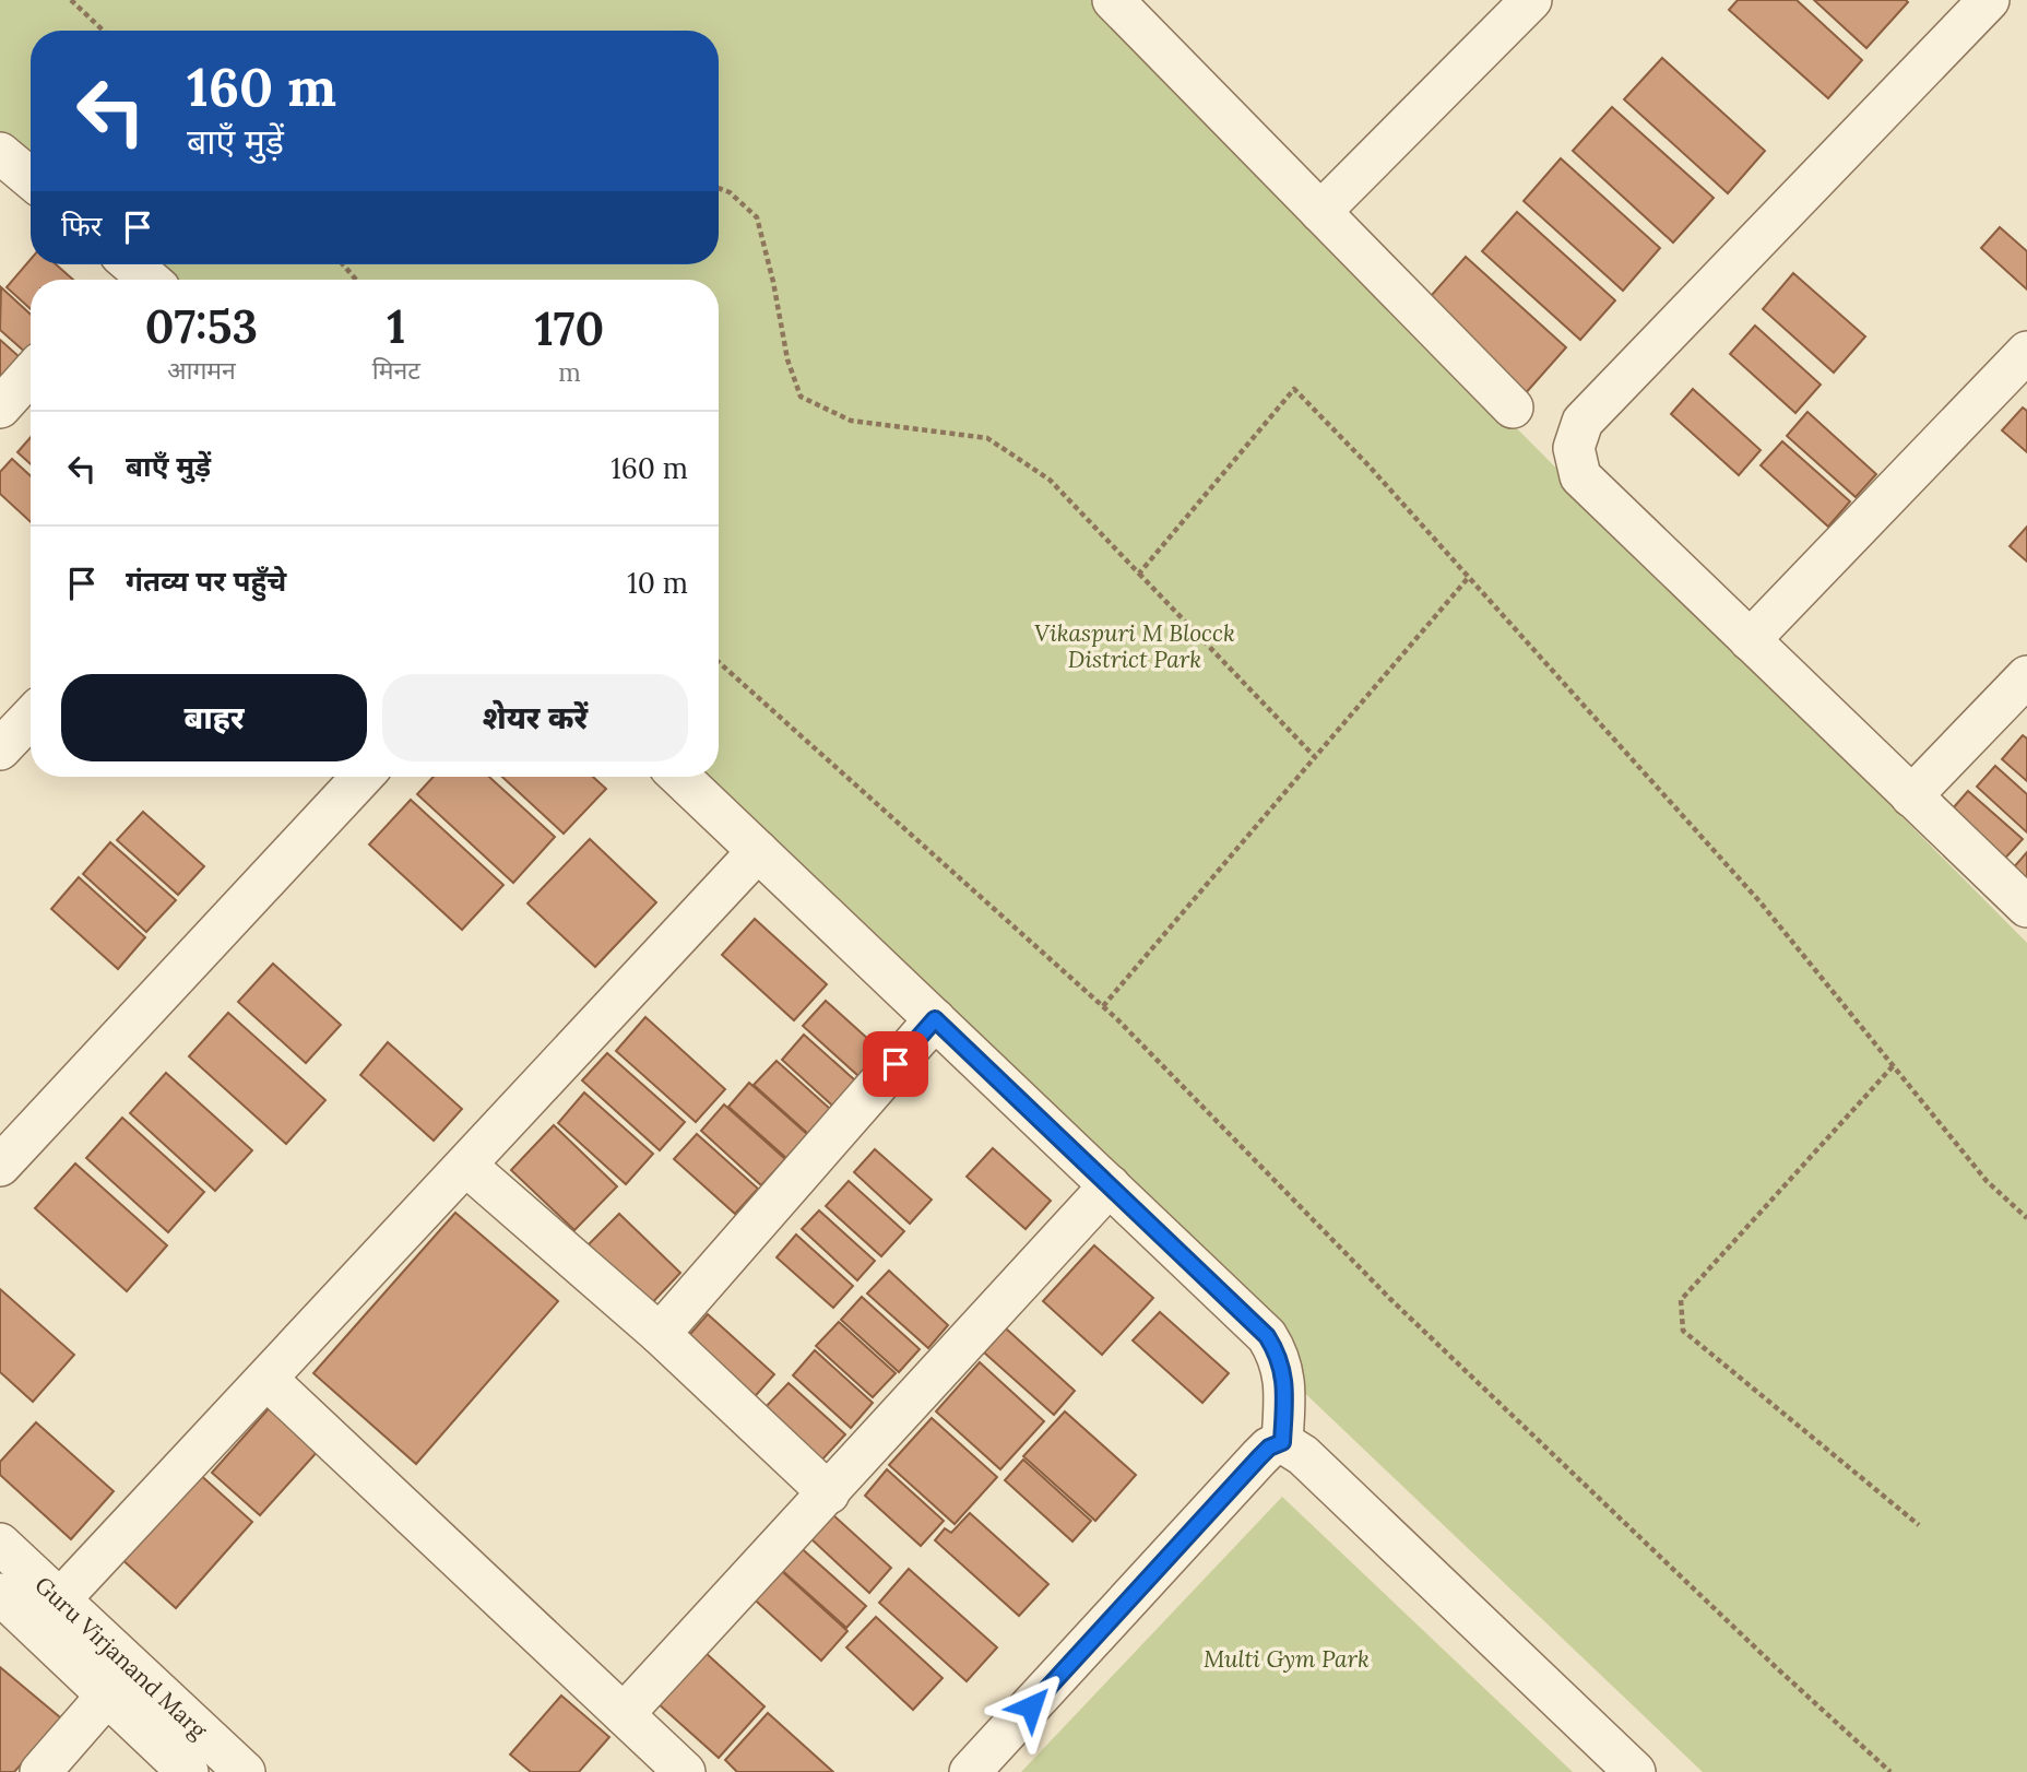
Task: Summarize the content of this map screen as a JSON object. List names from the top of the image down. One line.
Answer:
{"streets":{"street":["Guru Virjanand Marg"]},"parks":["Vikaspuri M Blocck District Park","Multi Gym Park"],"page":{"turn":["160 m","बाएँ मुड़ें"],"then":"फिर","eta":["07:53","आगमन","1","मिनट","170","m"],"list":[{"name":"बाएँ मुड़ें","value":"160 m"},{"name":"गंतव्य पर पहुँचे","value":"10 m"}],"buttons":["बाहर","शेयर करें"]}}
